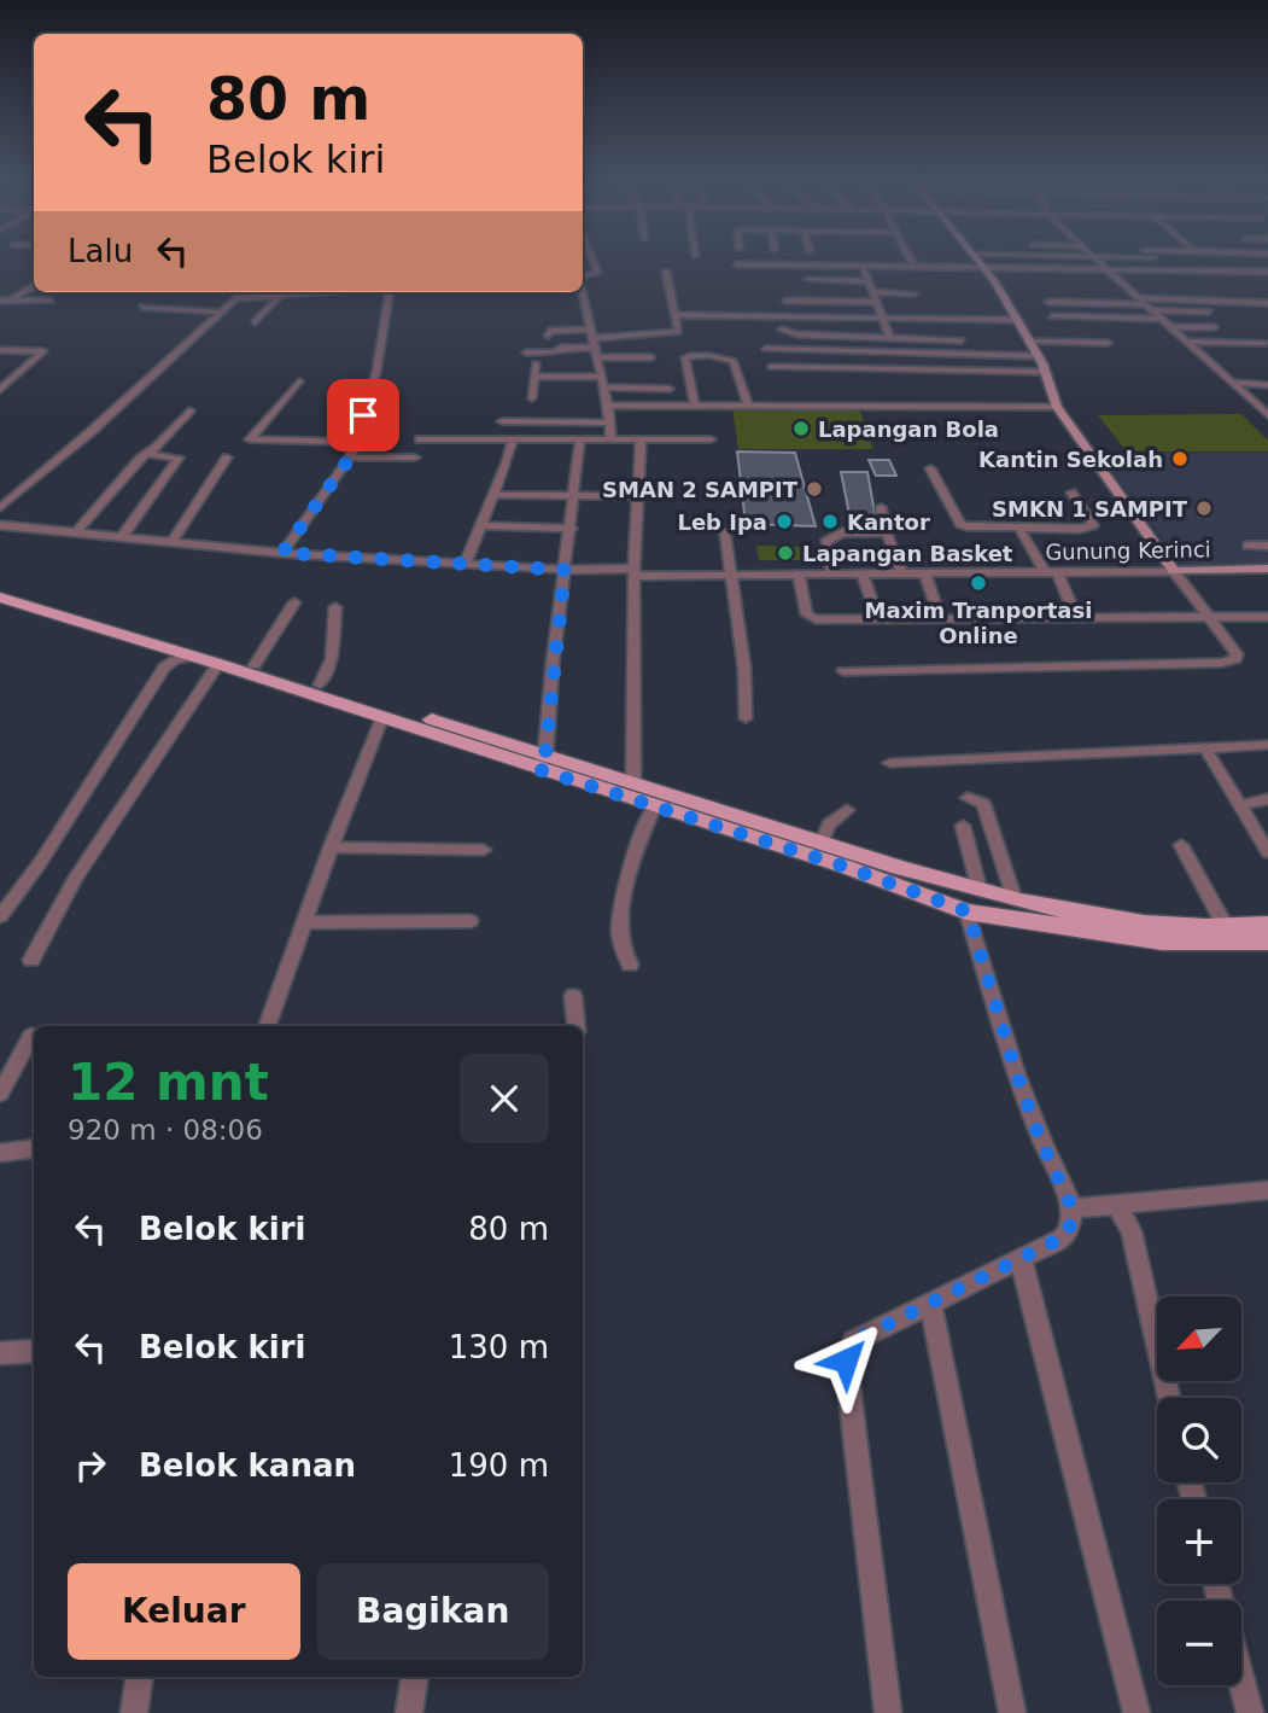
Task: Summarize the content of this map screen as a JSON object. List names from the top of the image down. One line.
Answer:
{"streets":{"street":["Gunung Kerinci"]},"places":["Lapangan Bola","Kantin Sekolah","SMAN 2 SAMPIT","SMKN 1 SAMPIT","Leb Ipa","Kantor","Lapangan Basket","Maxim Tranportasi Online"],"north":"bottom left","page":{"turn":["80 m","Belok kiri"],"then":"Lalu","heading":["12 mnt","920 m · 08:06"],"list":[{"name":"Belok kiri","value":"80 m"},{"name":"Belok kiri","value":"130 m"},{"name":"Belok kanan","value":"190 m"}],"map_buttons":["+","−"],"buttons":["Keluar","Bagikan"]}}
